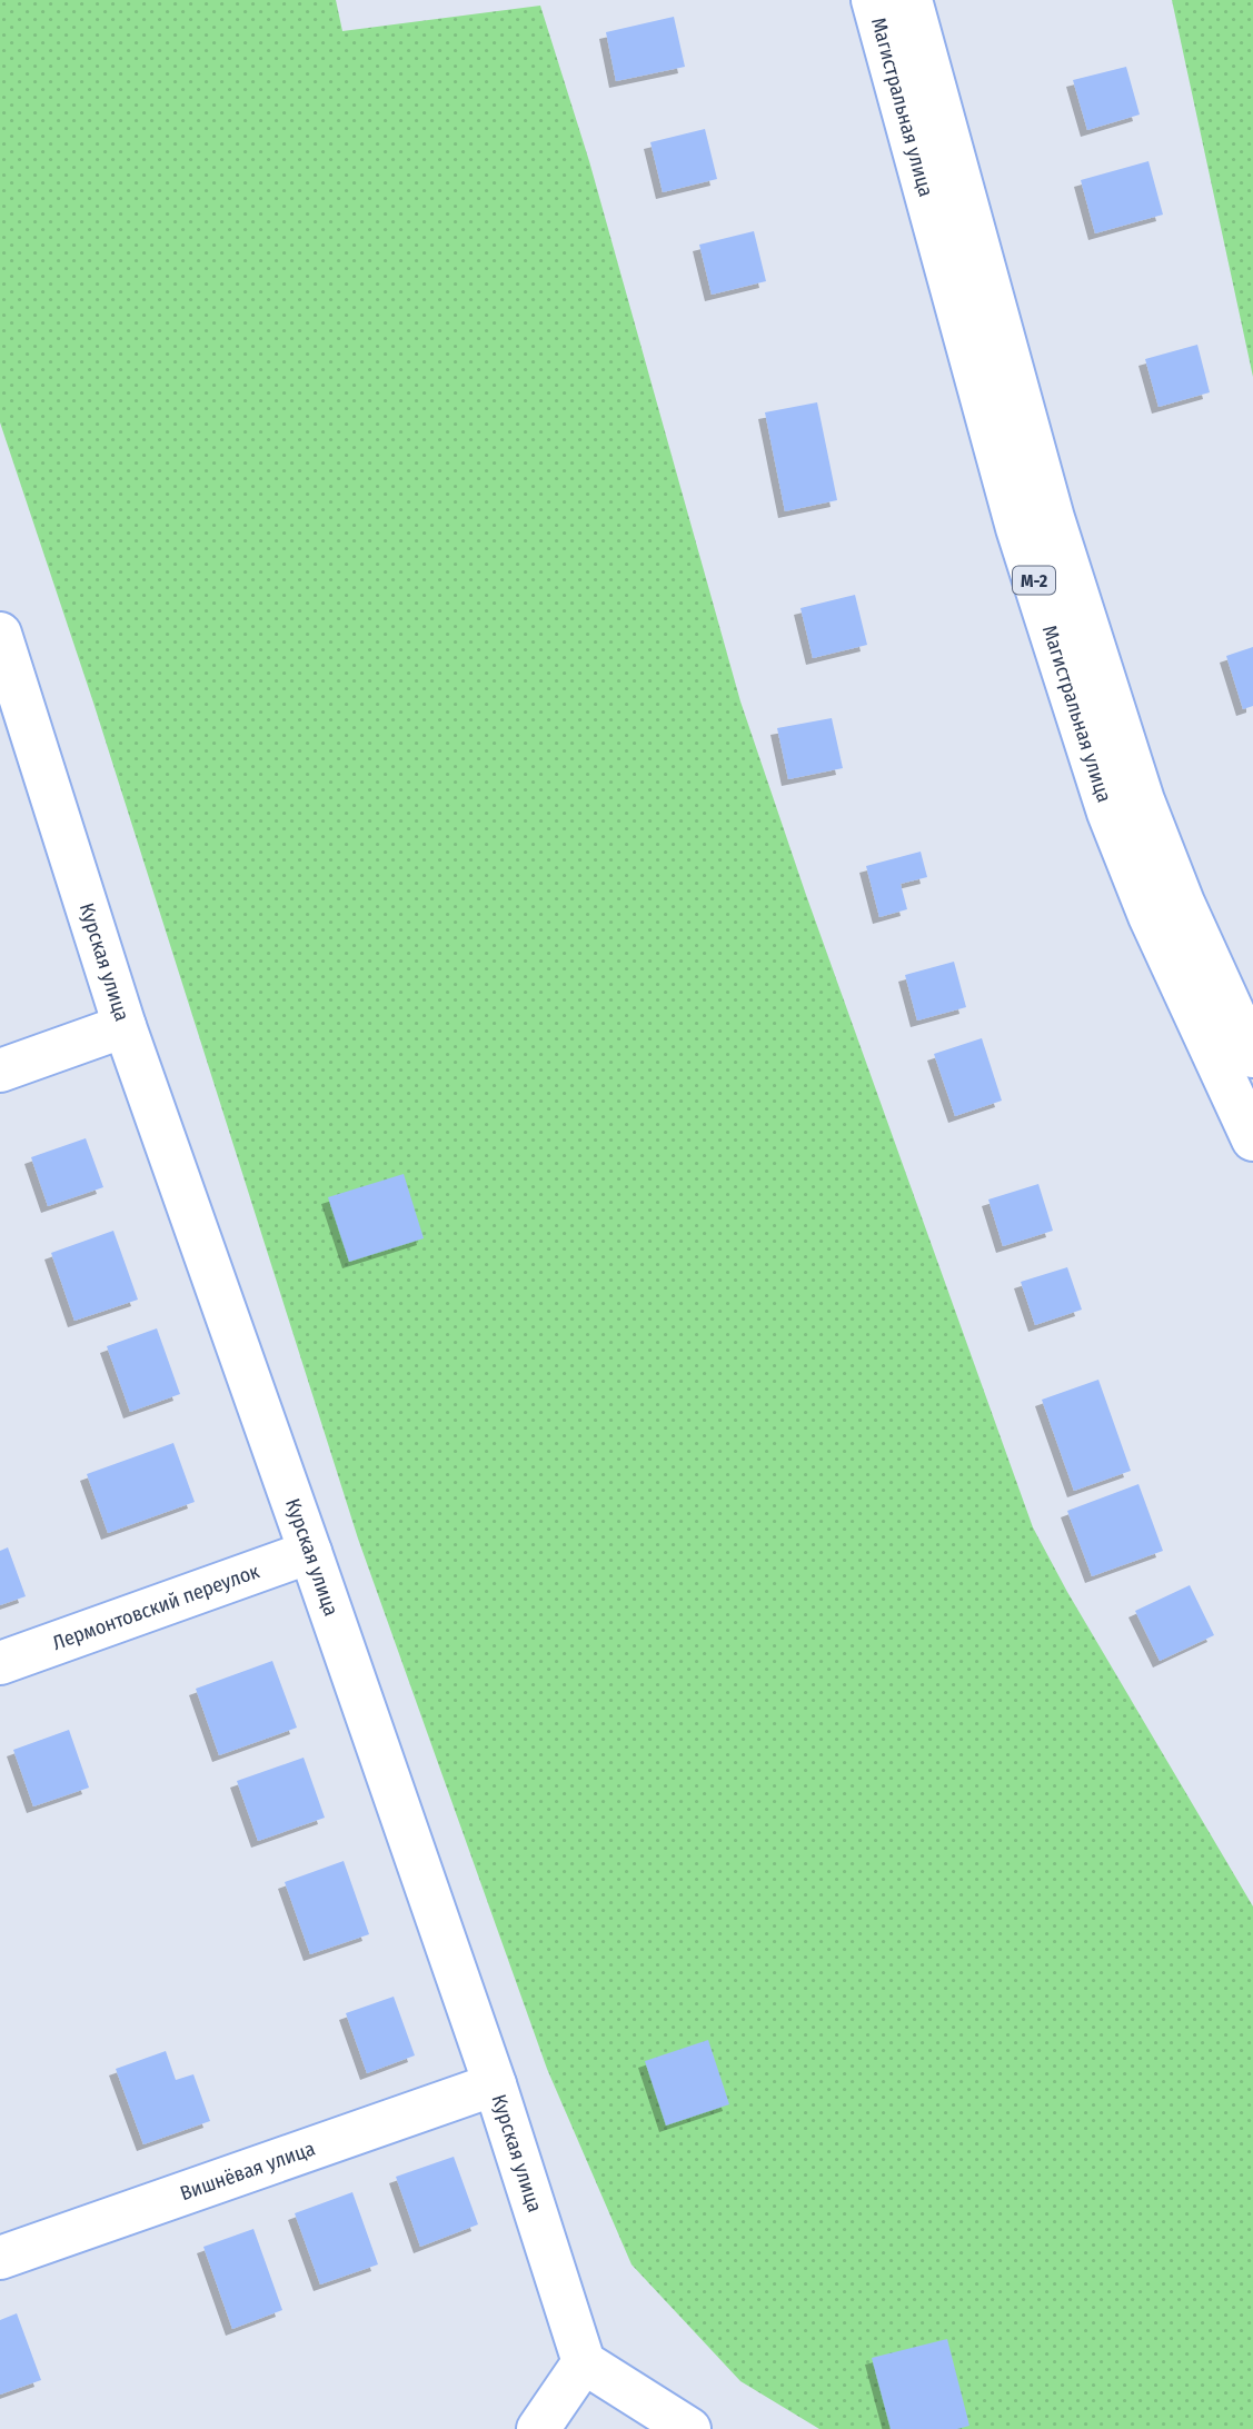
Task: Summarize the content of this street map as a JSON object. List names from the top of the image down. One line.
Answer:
{"streets":{"main road":["Магистральная улица","М-2","Курская улица","Лермонтовский переулок","Вишнёвая улица"]},"crossings":[["Курская улица","Лермонтовский переулок"],["Курская улица","Вишнёвая улица"]]}
